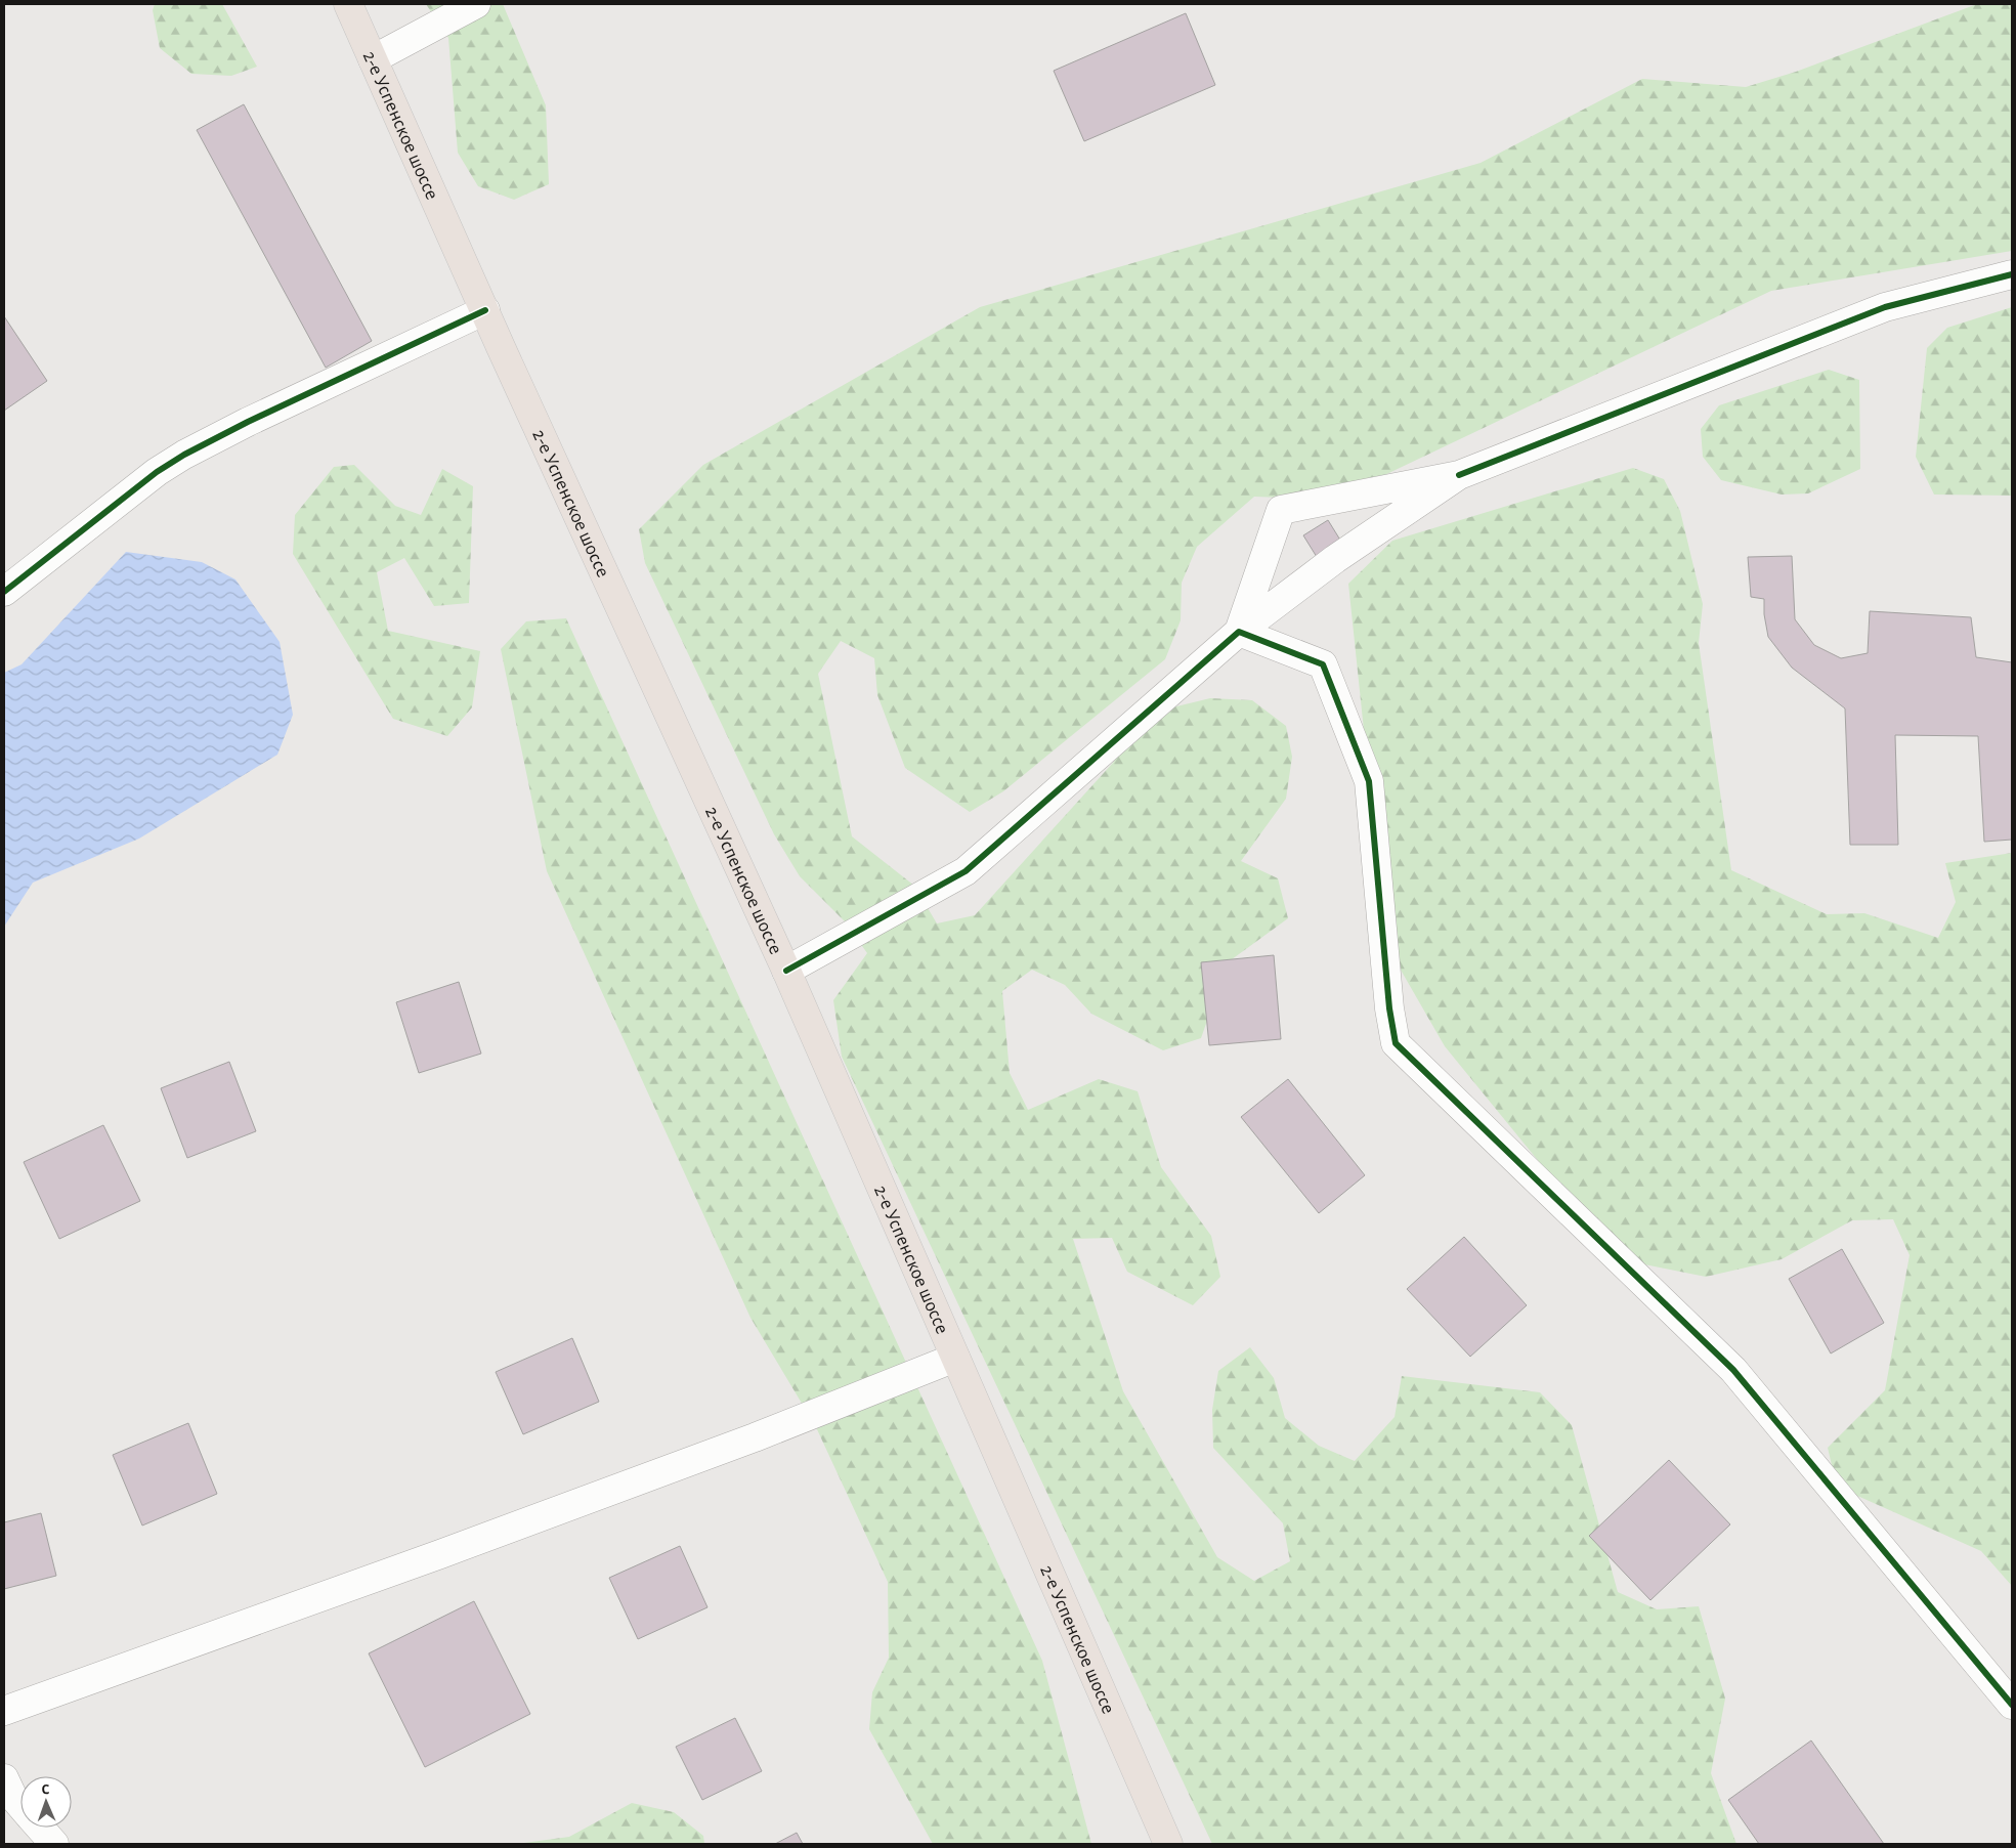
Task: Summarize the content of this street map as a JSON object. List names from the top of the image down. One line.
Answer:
{"streets":{"main road":["2-е Успенское шоссе"]},"north":"top"}
